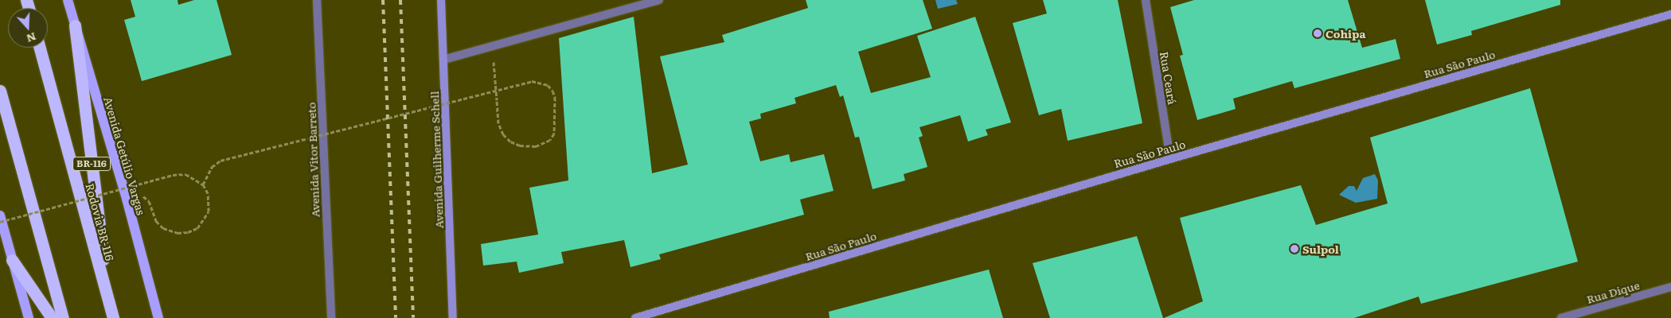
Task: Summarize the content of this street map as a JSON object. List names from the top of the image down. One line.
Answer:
{"streets":{"highway":["BR-116","Rodovia BR-116"],"main road":["Avenida Getúlio Vargas"],"street":["Rua São Paulo","Rua Ceará","Avenida Vitor Barreto","Avenida Guilherme Schell","Rua Dique"]},"crossings":[["Rua São Paulo","Rua Ceará"],["Avenida Getúlio Vargas","BR-116"],["BR-116","Rodovia BR-116"]],"places":["Cohipa","Sulpol"],"north":"bottom"}
